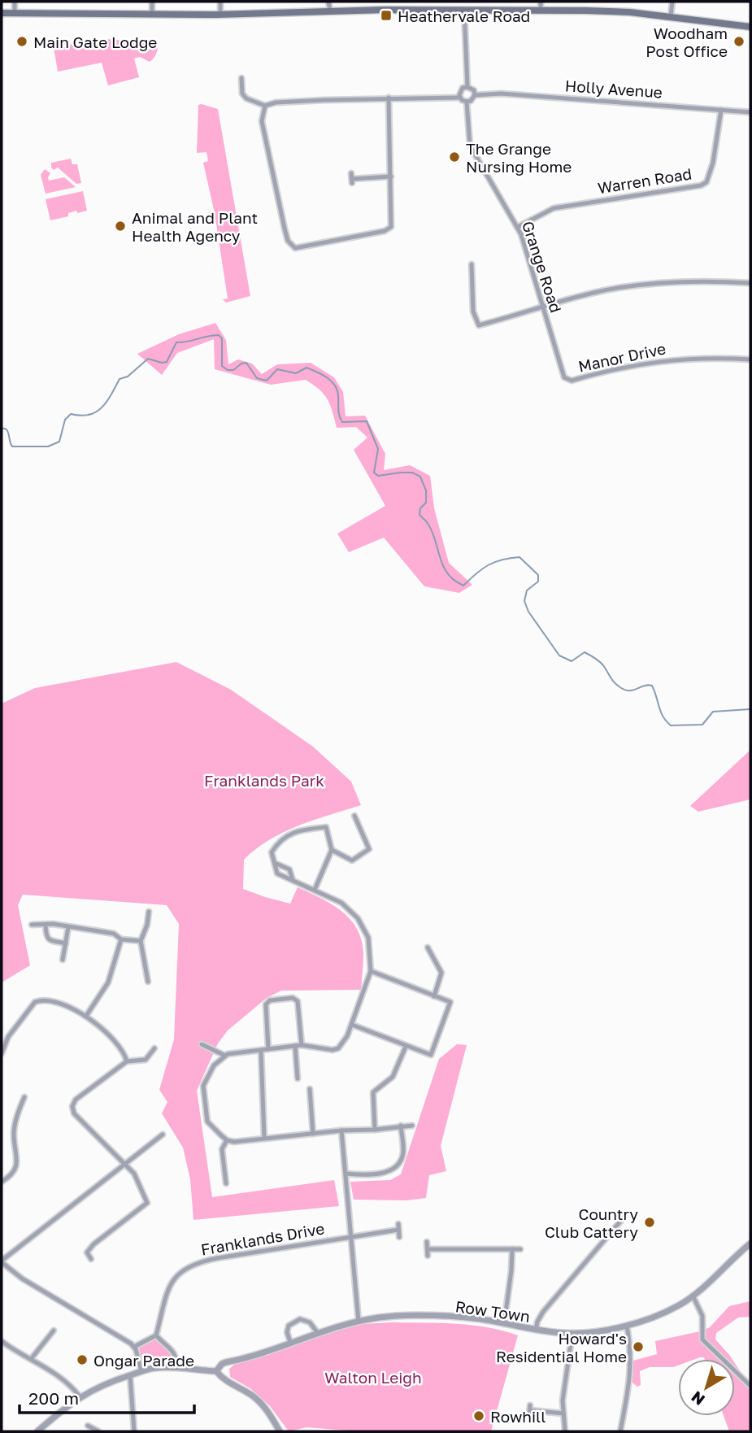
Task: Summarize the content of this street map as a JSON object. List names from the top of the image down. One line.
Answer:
{"streets":{"street":["Holly Avenue","Warren Road","Grange Road","Manor Drive","Franklands Drive","Row Town"]},"crossings":[["Holly Avenue","Warren Road"],["Holly Avenue","Grange Road"],["Warren Road","Grange Road"],["Grange Road","Manor Drive"]],"parks":["Franklands Park","Walton Leigh"],"places":{"transit":["Heathervale Road"],"other":["Main Gate Lodge","Woodham Post Office","The Grange Nursing Home","Animal and Plant Health Agency","Country Club Cattery","Howard's Residential Home","Ongar Parade","Rowhill"]},"scale_bar":"200 m","north":"bottom left"}
